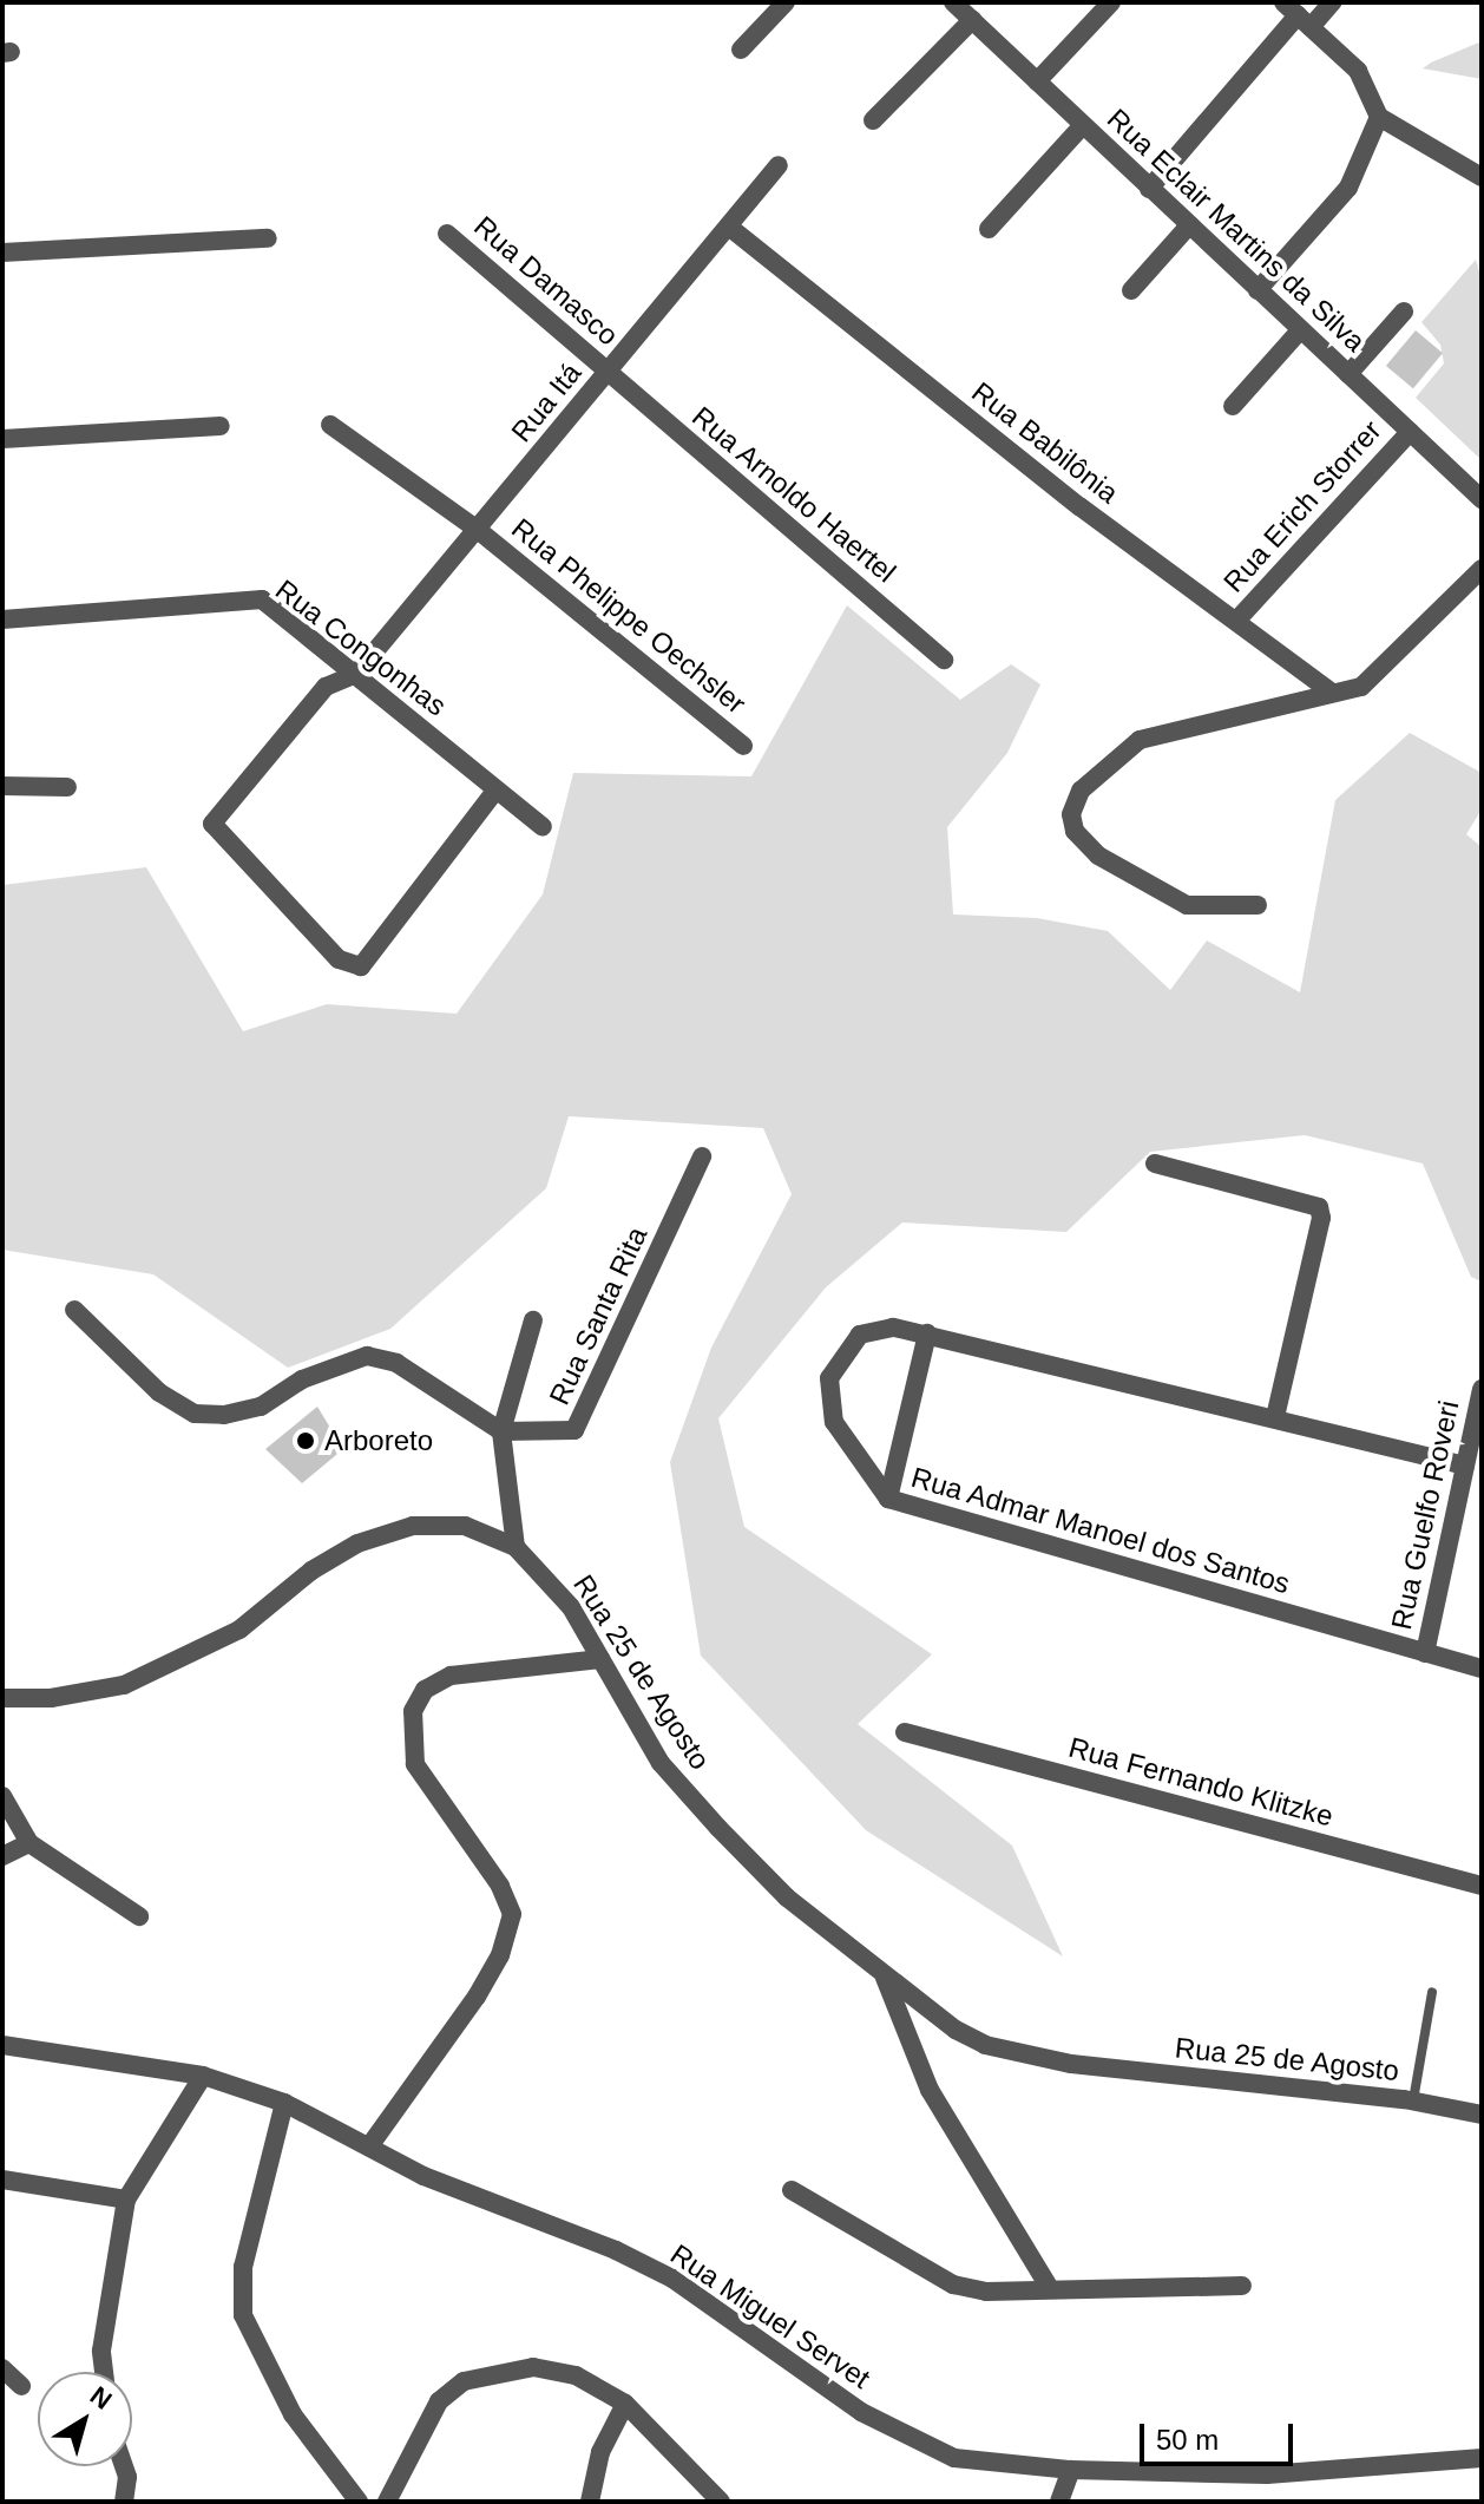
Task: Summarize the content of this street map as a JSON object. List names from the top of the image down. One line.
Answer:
{"streets":{"street":["Rua Eclair Martins da Silva","Rua Damasco","Rua Itá","Rua Babilônia","Rua Arnoldo Haertel","Rua Erich Storrer","Rua Phelippe Oechsler","Rua Congonhas","Rua Santa Rita","Rua Guelfo Roveri","Rua Admar Manoel dos Santos","Rua 25 de Agosto","Rua Fernando Klitzke","Rua Miguel Servet"]},"crossings":[["Rua Eclair Martins da Silva","Rua Erich Storrer"],["Rua Damasco","Rua Itá"],["Rua Damasco","Rua Arnoldo Haertel"],["Rua Itá","Rua Babilônia"],["Rua Itá","Rua Arnoldo Haertel"],["Rua Itá","Rua Phelippe Oechsler"],["Rua Itá","Rua Congonhas"],["Rua Babilônia","Rua Erich Storrer"],["Rua Guelfo Roveri","Rua Admar Manoel dos Santos"]],"places":["Arboreto"],"scale_bar":"50 m","north":"top right"}
